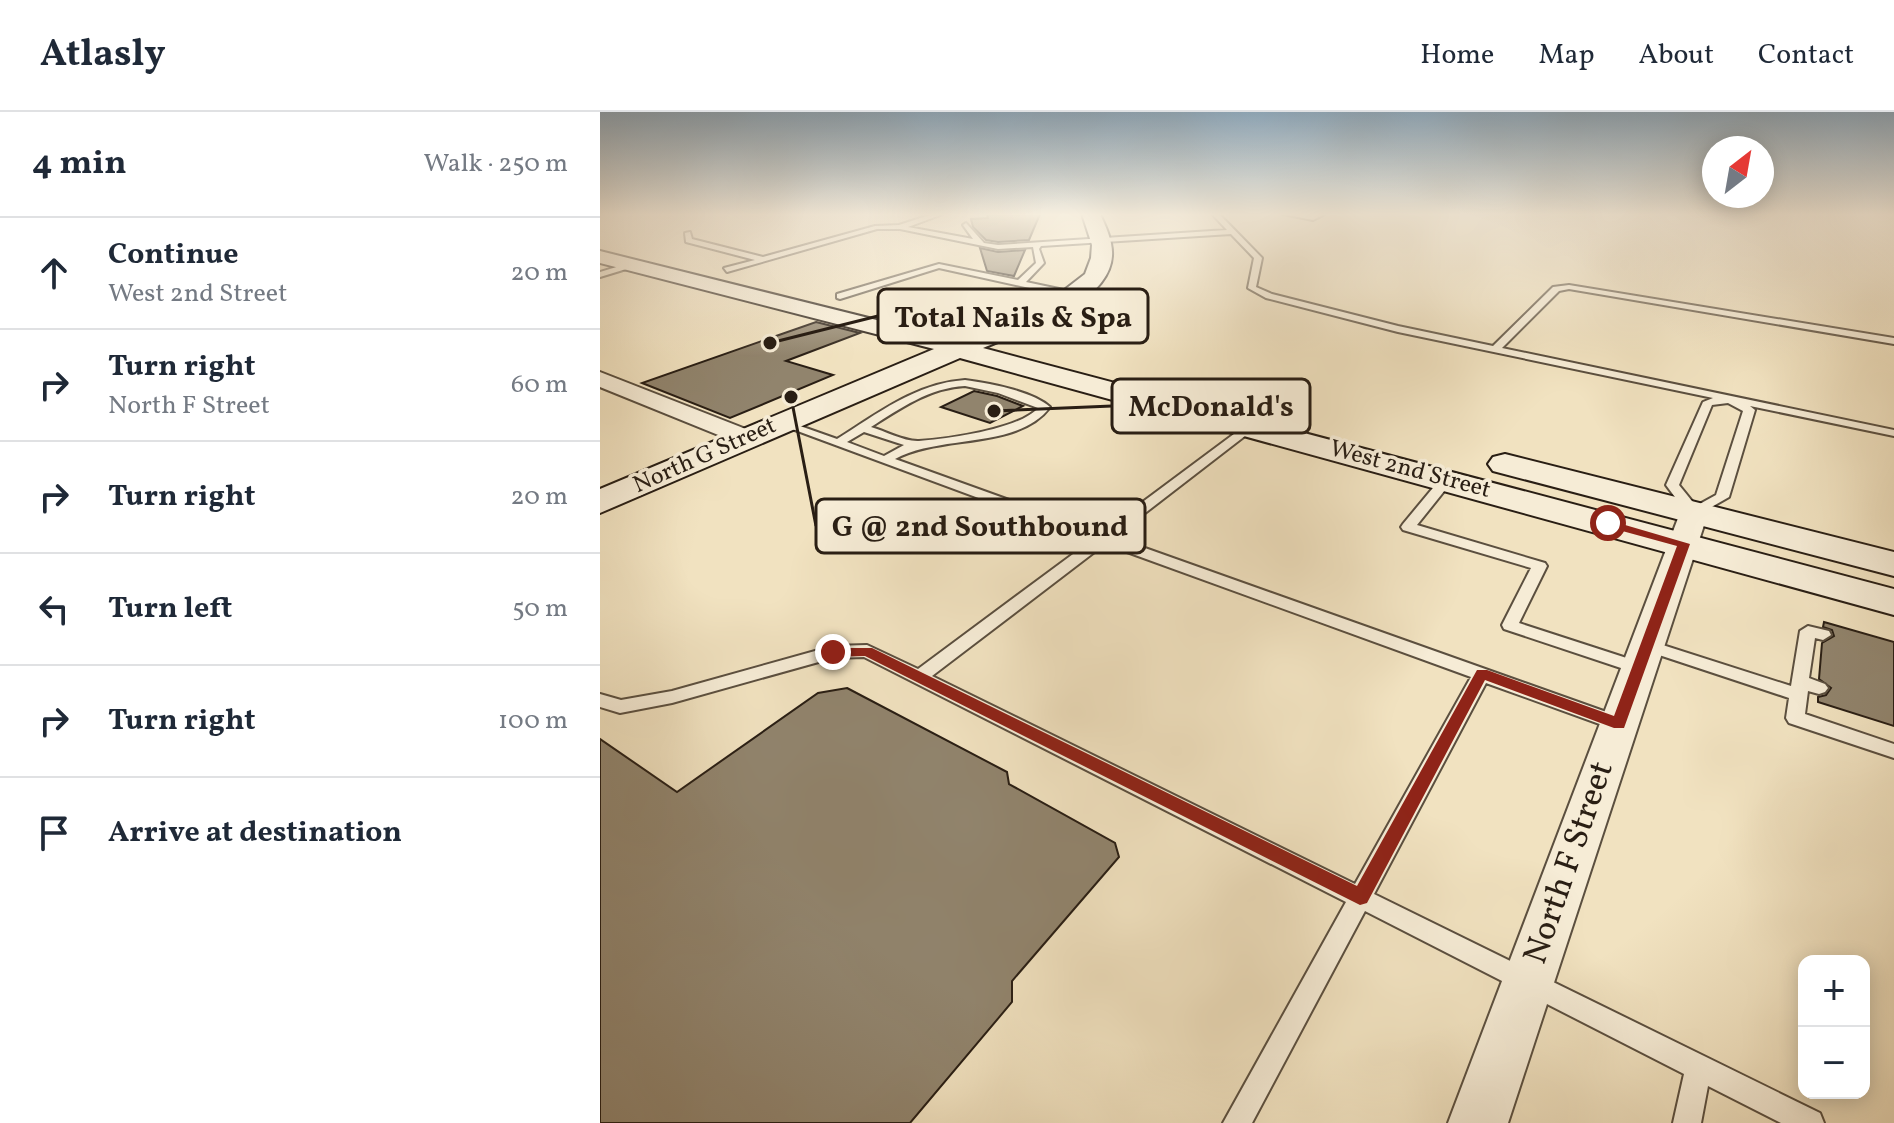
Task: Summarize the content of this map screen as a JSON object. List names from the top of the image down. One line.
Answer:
{"streets":{"main road":["North G Street","West 2nd Street"],"street":["North F Street"]},"crossings":[["North G Street","West 2nd Street"],["West 2nd Street","North F Street"]],"places":["Total Nails & Spa","G @ 2nd Southbound","McDonald's"],"north":"top right","page":{"header":"Atlasly","nav":["Home","Map","About","Contact"],"heading":["4 min","Walk · 250 m"],"list":[["Continue","West 2nd Street","20 m"],["Turn right","North F Street","60 m"],["Turn right","20 m"],["Turn left","50 m"],["Turn right","100 m"],"Arrive at destination"],"map_buttons":["+","−"]}}
